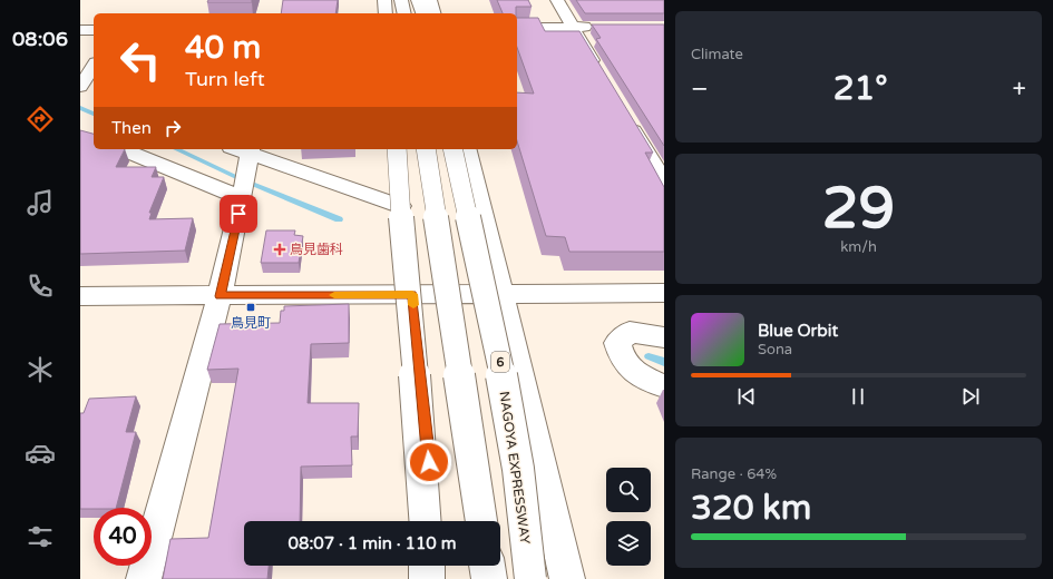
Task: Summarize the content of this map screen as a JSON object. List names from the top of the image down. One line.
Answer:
{"streets":{"main road":["6","NAGOYA EXPRESSWAY"]},"places":{"health":["鳥見歯科"],"transit":["鳥見町"]},"page":{"tabs":"08:06","tile":["Climate",["29","km/h"],["Range · 64%","320 km"]],"turn":["40 m","Turn left"],"heat":["−","21°","+"],"then":"Then","song":["Blue Orbit","Sona"],"limit":"40","trip":"08:07 · 1 min · 110 m"}}
